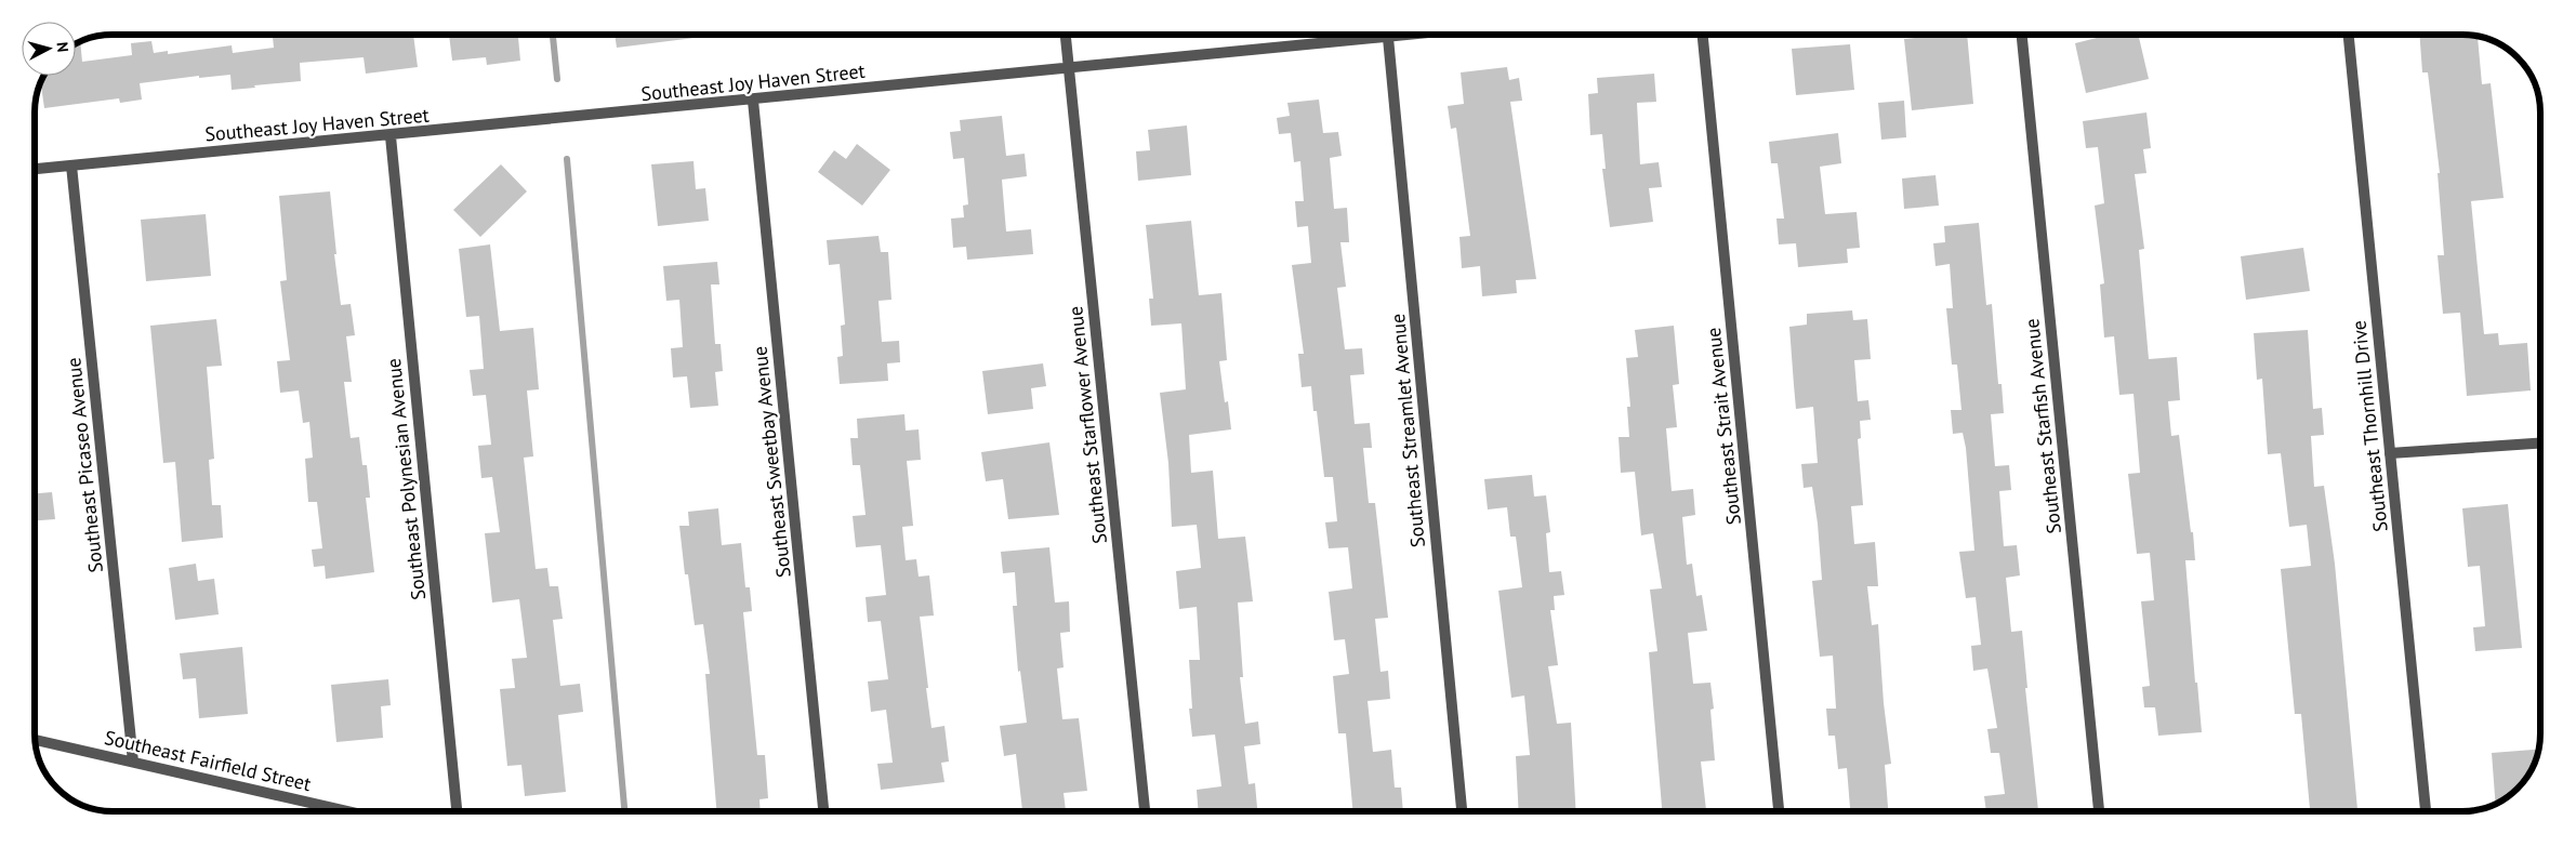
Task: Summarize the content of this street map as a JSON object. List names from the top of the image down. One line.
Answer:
{"streets":{"street":["Southeast Joy Haven Street","Southeast Starflower Avenue","Southeast Strait Avenue","Southeast Starfish Avenue","Southeast Thornhill Drive","Southeast Streamlet Avenue","Southeast Sweetbay Avenue","Southeast Picaseo Avenue","Southeast Polynesian Avenue","Southeast Fairfield Street"]},"crossings":[["Southeast Joy Haven Street","Southeast Starflower Avenue"],["Southeast Joy Haven Street","Southeast Streamlet Avenue"],["Southeast Joy Haven Street","Southeast Sweetbay Avenue"],["Southeast Joy Haven Street","Southeast Picaseo Avenue"],["Southeast Joy Haven Street","Southeast Polynesian Avenue"],["Southeast Picaseo Avenue","Southeast Fairfield Street"]],"north":"right"}
